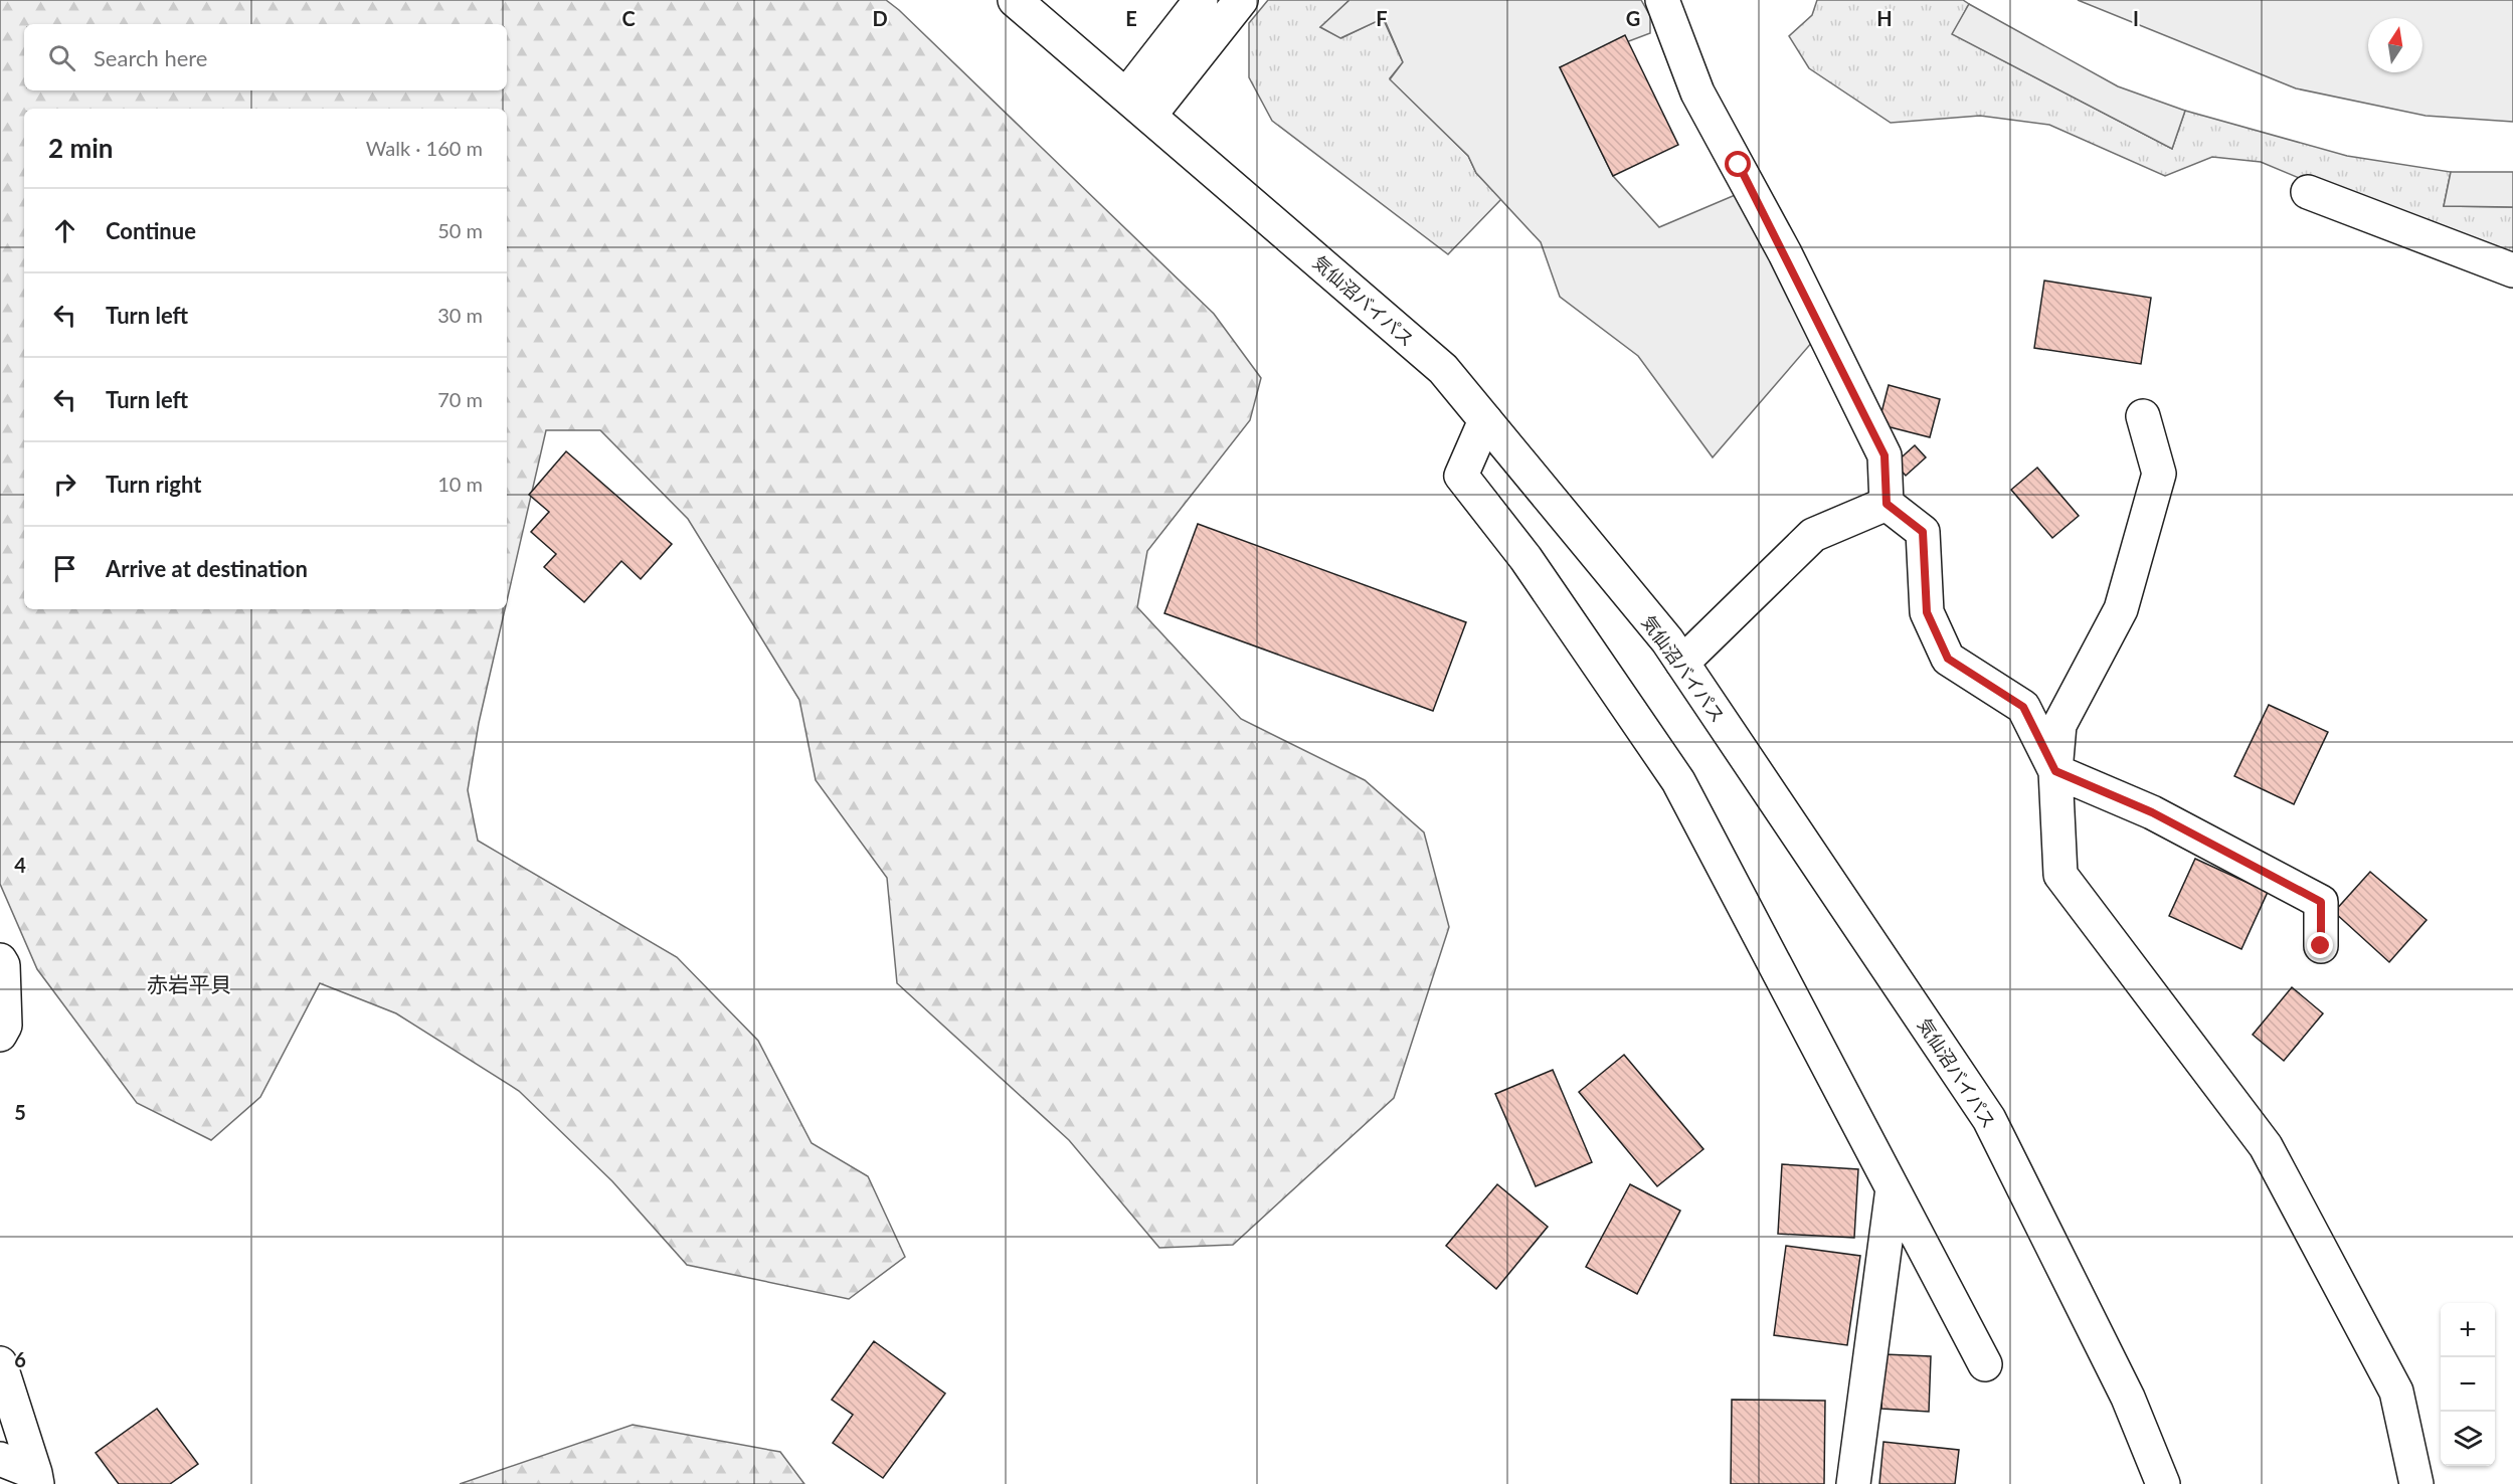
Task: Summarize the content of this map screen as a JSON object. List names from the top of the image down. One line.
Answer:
{"streets":{"main road":["気仙沼バイパス"]},"districts":["赤岩平貝"],"north":"top","page":{"search":"Search here","heading":["2 min","Walk · 160 m"],"list":[["Continue","50 m"],["Turn left","30 m"],["Turn left","70 m"],["Turn right","10 m"],"Arrive at destination"],"map_buttons":["+","−"]},"grid":{"columns":["C","D","E","F","G","H","I"],"rows":["4","5","6"]}}
